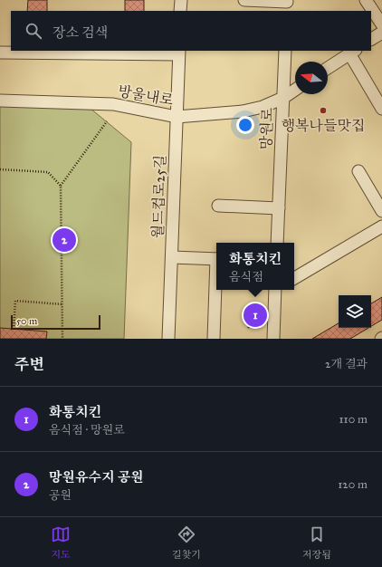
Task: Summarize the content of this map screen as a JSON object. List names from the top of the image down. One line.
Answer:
{"streets":{"street":["방울내로","망원로","월드컵로25길"]},"crossings":[["방울내로","망원로"],["방울내로","월드컵로25길"]],"places":["행복나들맛집"],"scale_bar":"50 m","north":"left","page":{"search":"장소 검색","pins":["2","1"],"popup":["화통치킨","음식점"],"scale":"50 m","heading":["주변","2개 결과"],"list":[{"mark":"1","name":"화통치킨","note":"음식점 · 망원로","value":"110 m"},{"mark":"2","name":"망원유수지 공원","note":"공원","value":"120 m"}],"nav":["지도","길찾기","저장됨"]}}
